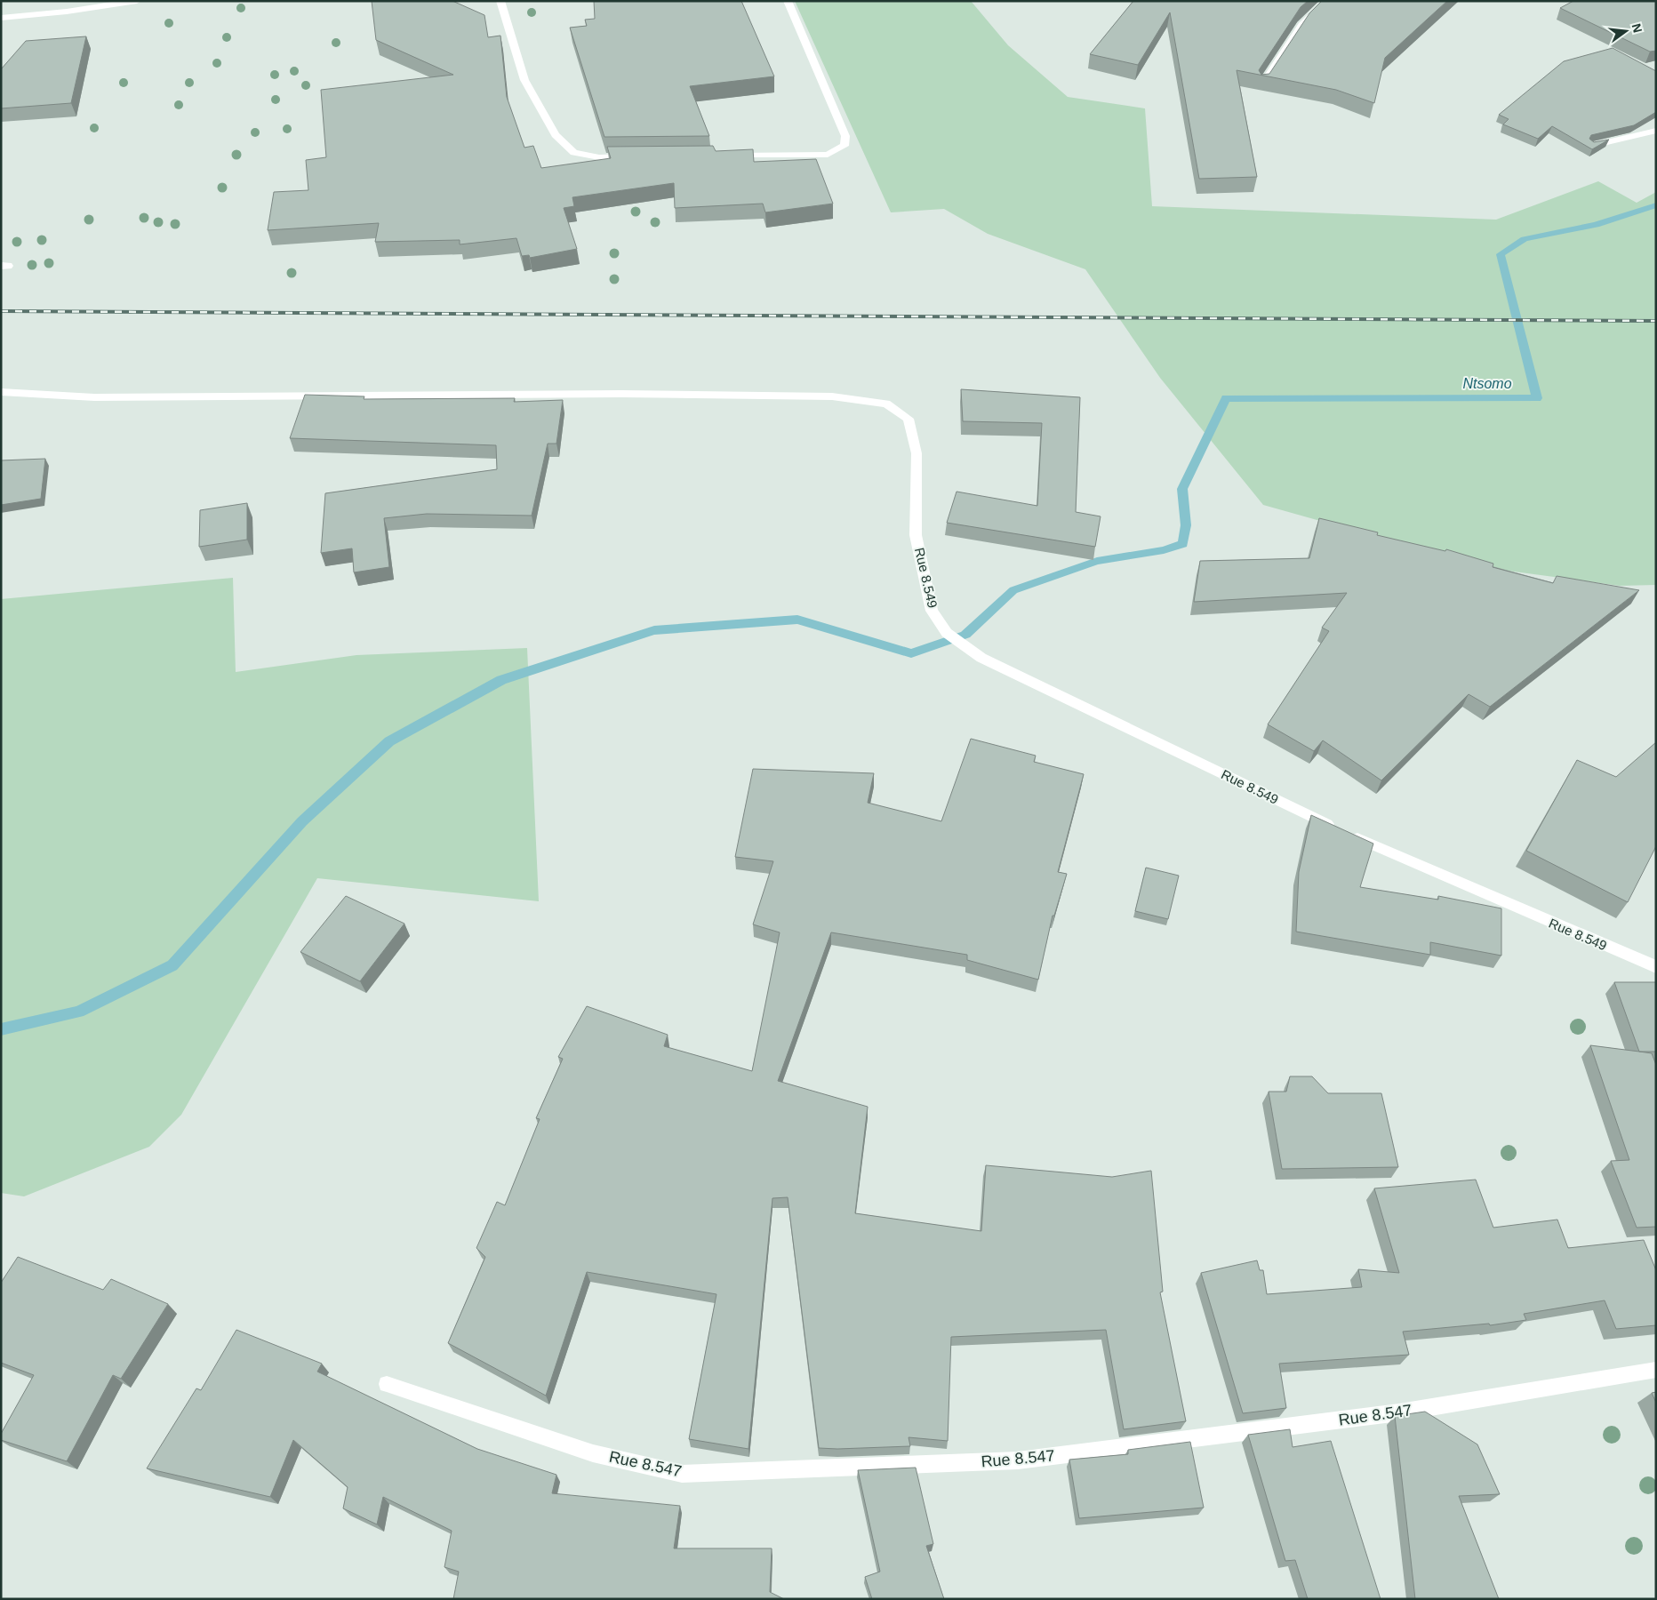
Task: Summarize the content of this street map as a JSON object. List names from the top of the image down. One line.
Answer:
{"streets":{"street":["Rue 8.549","Rue 8.547"]},"water":["Ntsomo"],"north":"right"}
